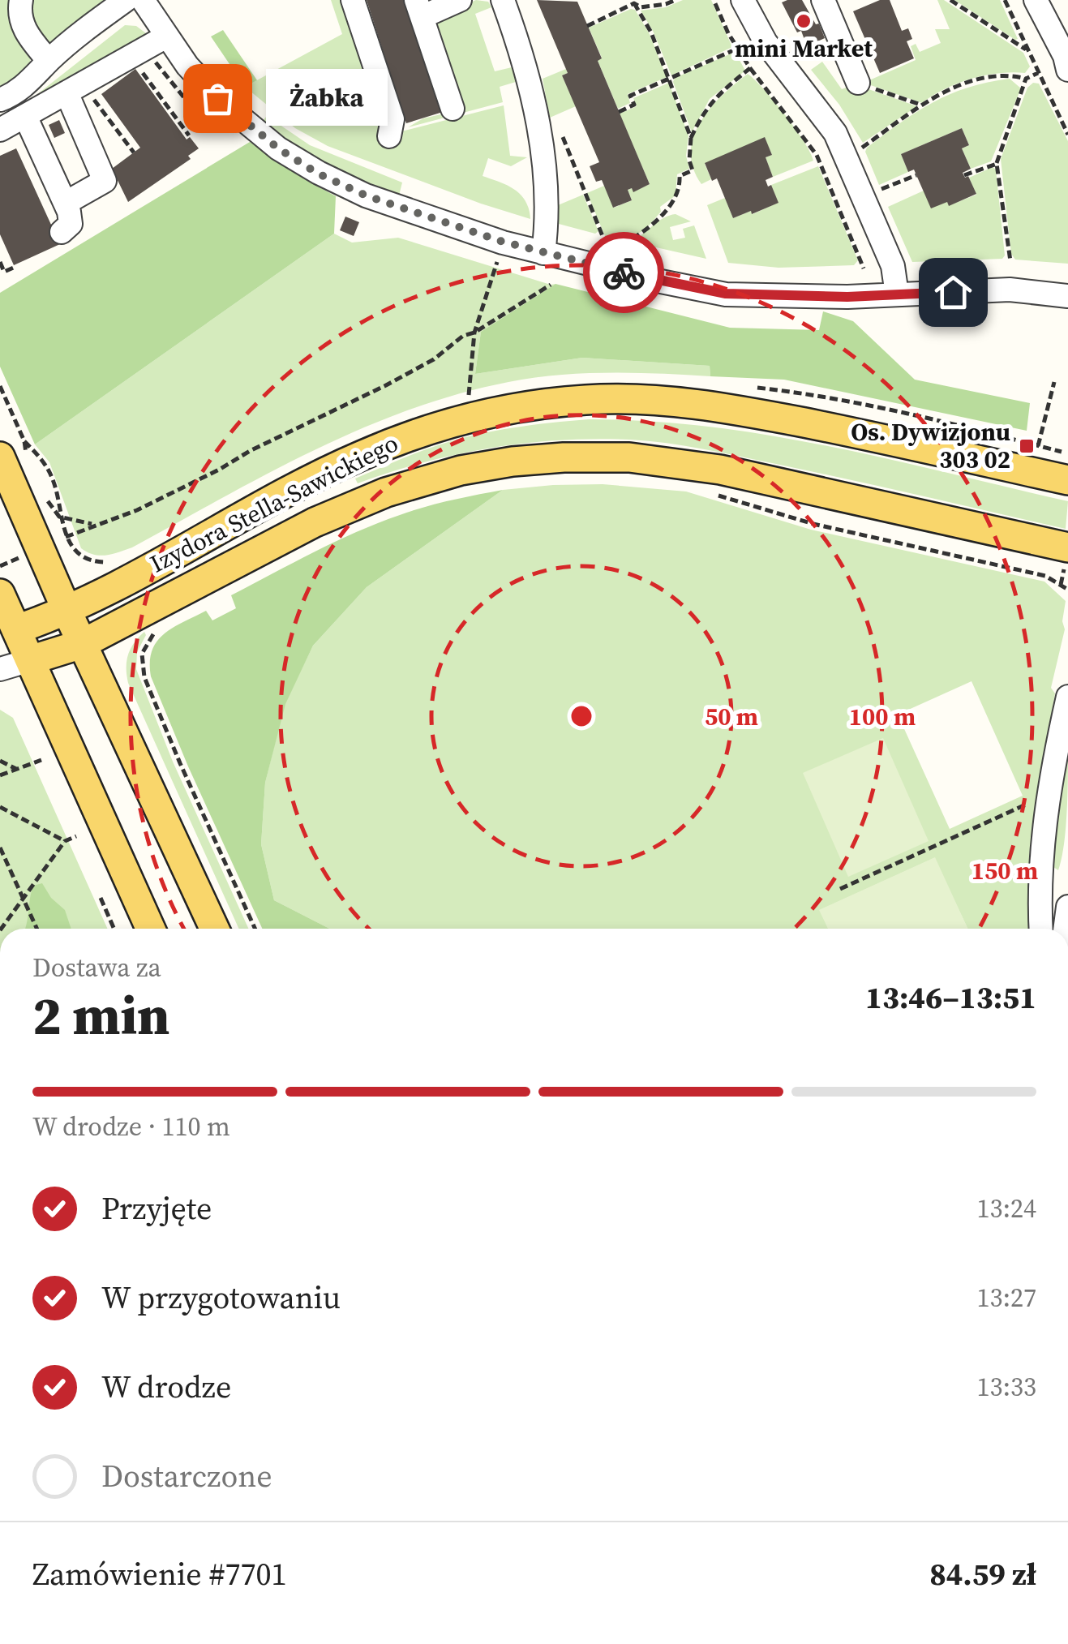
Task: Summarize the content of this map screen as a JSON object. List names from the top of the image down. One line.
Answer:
{"streets":{"main road":["Izydora Stella-Sawickiego"]},"places":{"other":["mini Market","Żabka"],"transit":["Os. Dywizjonu 303 02"]},"page":{"bubble":"Żabka","heading":["2 min","Dostawa za","13:46–13:51"],"panel":["Zamówienie #7701","84.59 zł"],"bar":"W drodze · 110 m","list":[["Przyjęte","13:24"],["W przygotowaniu","13:27"],["W drodze","13:33"],"Dostarczone"]},"rings":["50 m","100 m","150 m"]}
